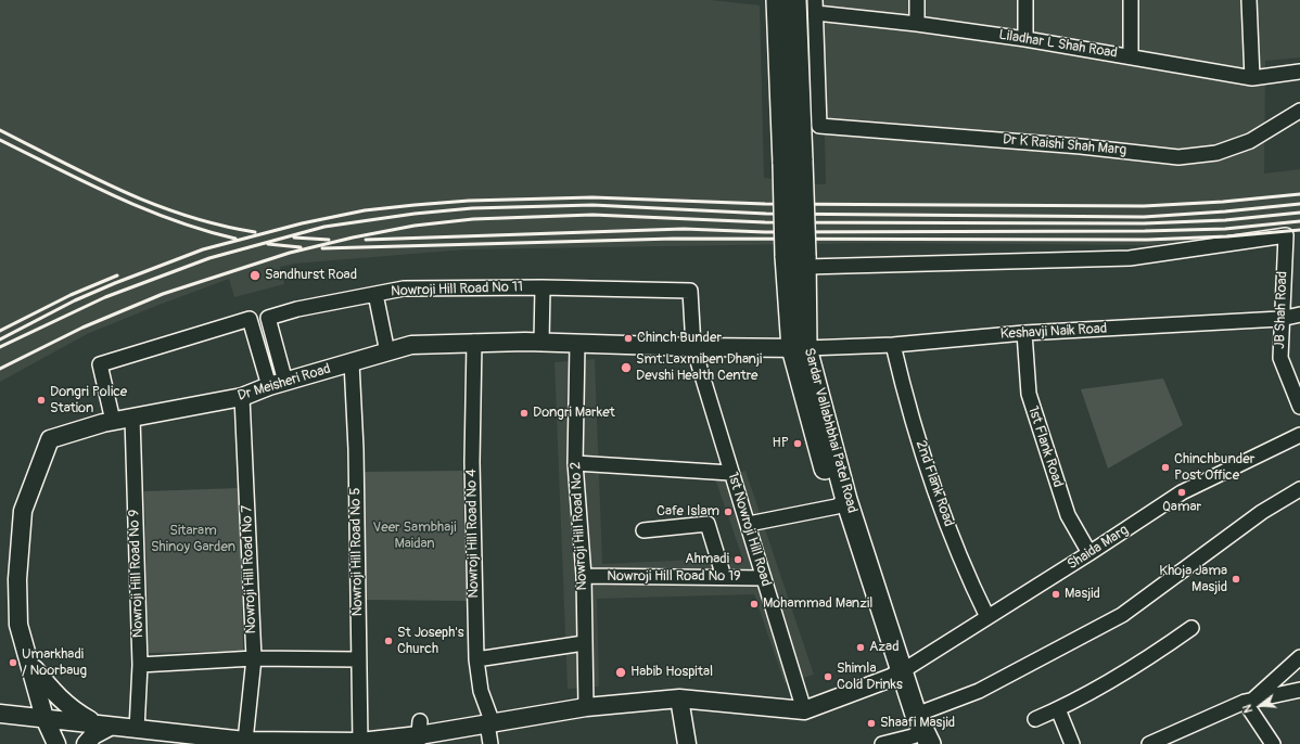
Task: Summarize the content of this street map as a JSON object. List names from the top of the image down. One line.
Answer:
{"streets":{"main road":["Sardar Vallabhbhai Patel Road"],"street":["Liladhar L Shah Road","Dr K Raishi Shah Marg","Nowroji Hill Road No 11","JB Shah Road","Keshavji Naik Road","Dr Meisheri Road","1st Flank Road","2nd Flank Road","Nowroji Hill Road No 2","1st Nowroji Hill Road","Nowroji Hill Road No 4","Shaida Marg","Nowroji Hill Road No 5","Nowroji Hill Road No 7","Nowroji Hill Road No 9","Nowroji Hill Road No 19"]},"crossings":[["Liladhar L Shah Road","Dr K Raishi Shah Marg"],["Nowroji Hill Road No 11","Dr Meisheri Road"],["Nowroji Hill Road No 11","1st Nowroji Hill Road"],["JB Shah Road","Keshavji Naik Road"],["JB Shah Road","Sardar Vallabhbhai Patel Road"],["Keshavji Naik Road","Dr Meisheri Road"],["Keshavji Naik Road","Sardar Vallabhbhai Patel Road"],["Keshavji Naik Road","1st Flank Road"],["Keshavji Naik Road","2nd Flank Road"],["Dr Meisheri Road","Sardar Vallabhbhai Patel Road"],["Dr Meisheri Road","Nowroji Hill Road No 2"],["Dr Meisheri Road","1st Nowroji Hill Road"],["Dr Meisheri Road","Nowroji Hill Road No 4"],["Dr Meisheri Road","Nowroji Hill Road No 5"],["Dr Meisheri Road","Nowroji Hill Road No 7"],["Dr Meisheri Road","Nowroji Hill Road No 9"],["Sardar Vallabhbhai Patel Road","Shaida Marg"],["1st Flank Road","Shaida Marg"],["2nd Flank Road","Shaida Marg"],["Nowroji Hill Road No 2","Nowroji Hill Road No 19"],["1st Nowroji Hill Road","Nowroji Hill Road No 19"]],"parks":["Veer Sambhaji Maidan","Sitaram Shinoy Garden"],"places":["Sandhurst Road","Chinch Bunder","Smt.Laxmiben Dhanji Devshi Health Centre","Dongri Police Station","Dongri Market","HP","Chinchbunder Post Office","Qamar","Cafe Islam","Ahmadi","Khoja Jama Masjid","Masjid","Mohammad Manzil","St Joseph's Church","Azad","Umarkhadi / Noorbaug","Habib Hospital","Shimla Cold Drinks","Shaafi Masjid"],"north":"left"}
